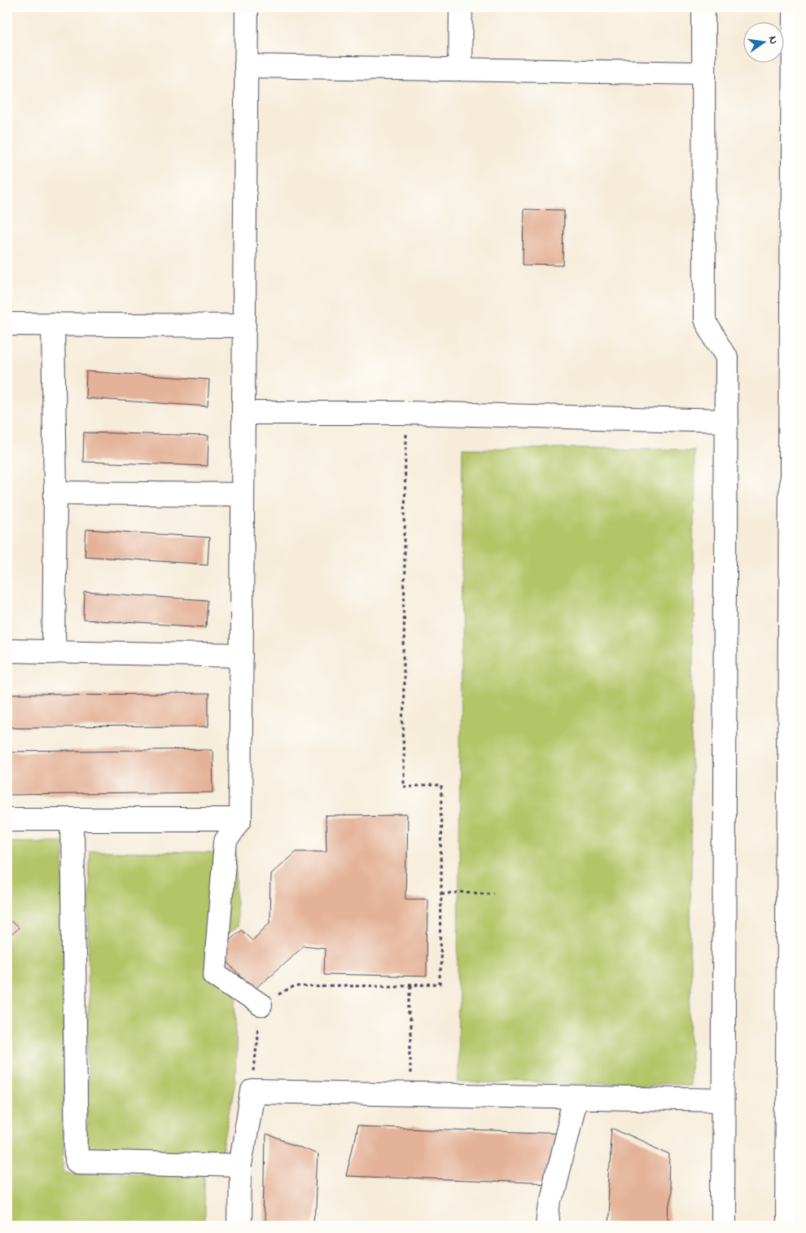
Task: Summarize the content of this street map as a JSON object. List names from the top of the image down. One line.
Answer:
{"north":"right"}
